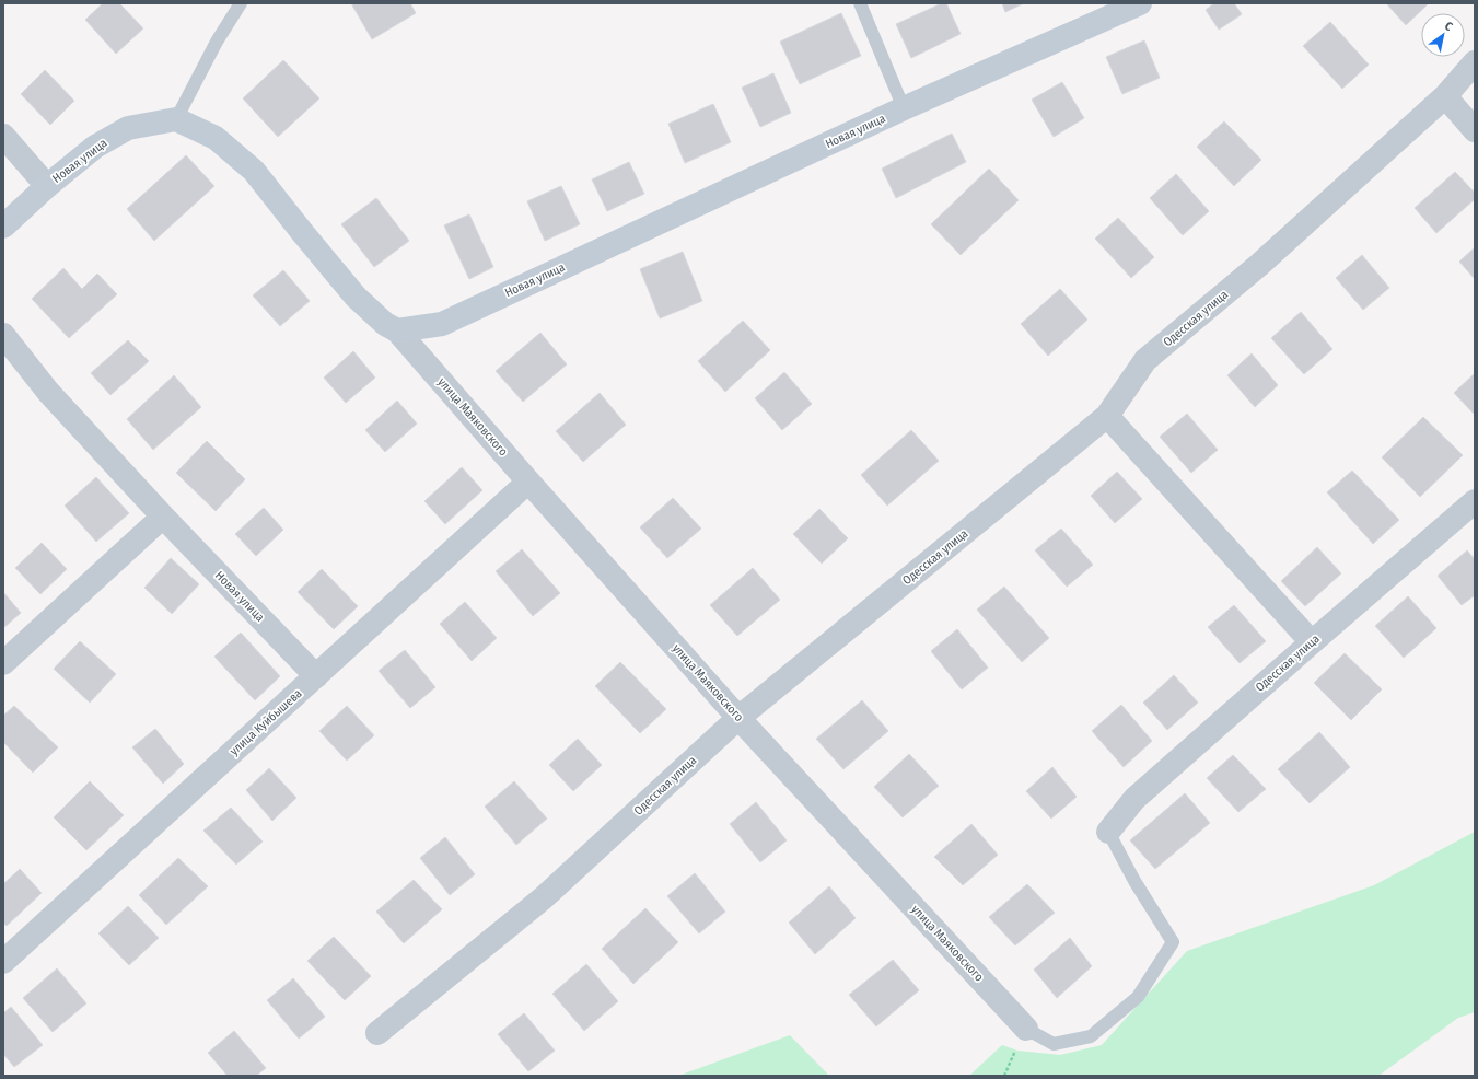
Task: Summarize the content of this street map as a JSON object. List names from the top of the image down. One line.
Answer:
{"streets":{"main road":["Новая улица"],"street":["Одесская улица","улица Маяковского","улица Куйбышева"]},"crossings":[["Новая улица","улица Маяковского"],["Новая улица","улица Куйбышева"],["Одесская улица","улица Маяковского"],["улица Маяковского","улица Куйбышева"]],"north":"top right"}
